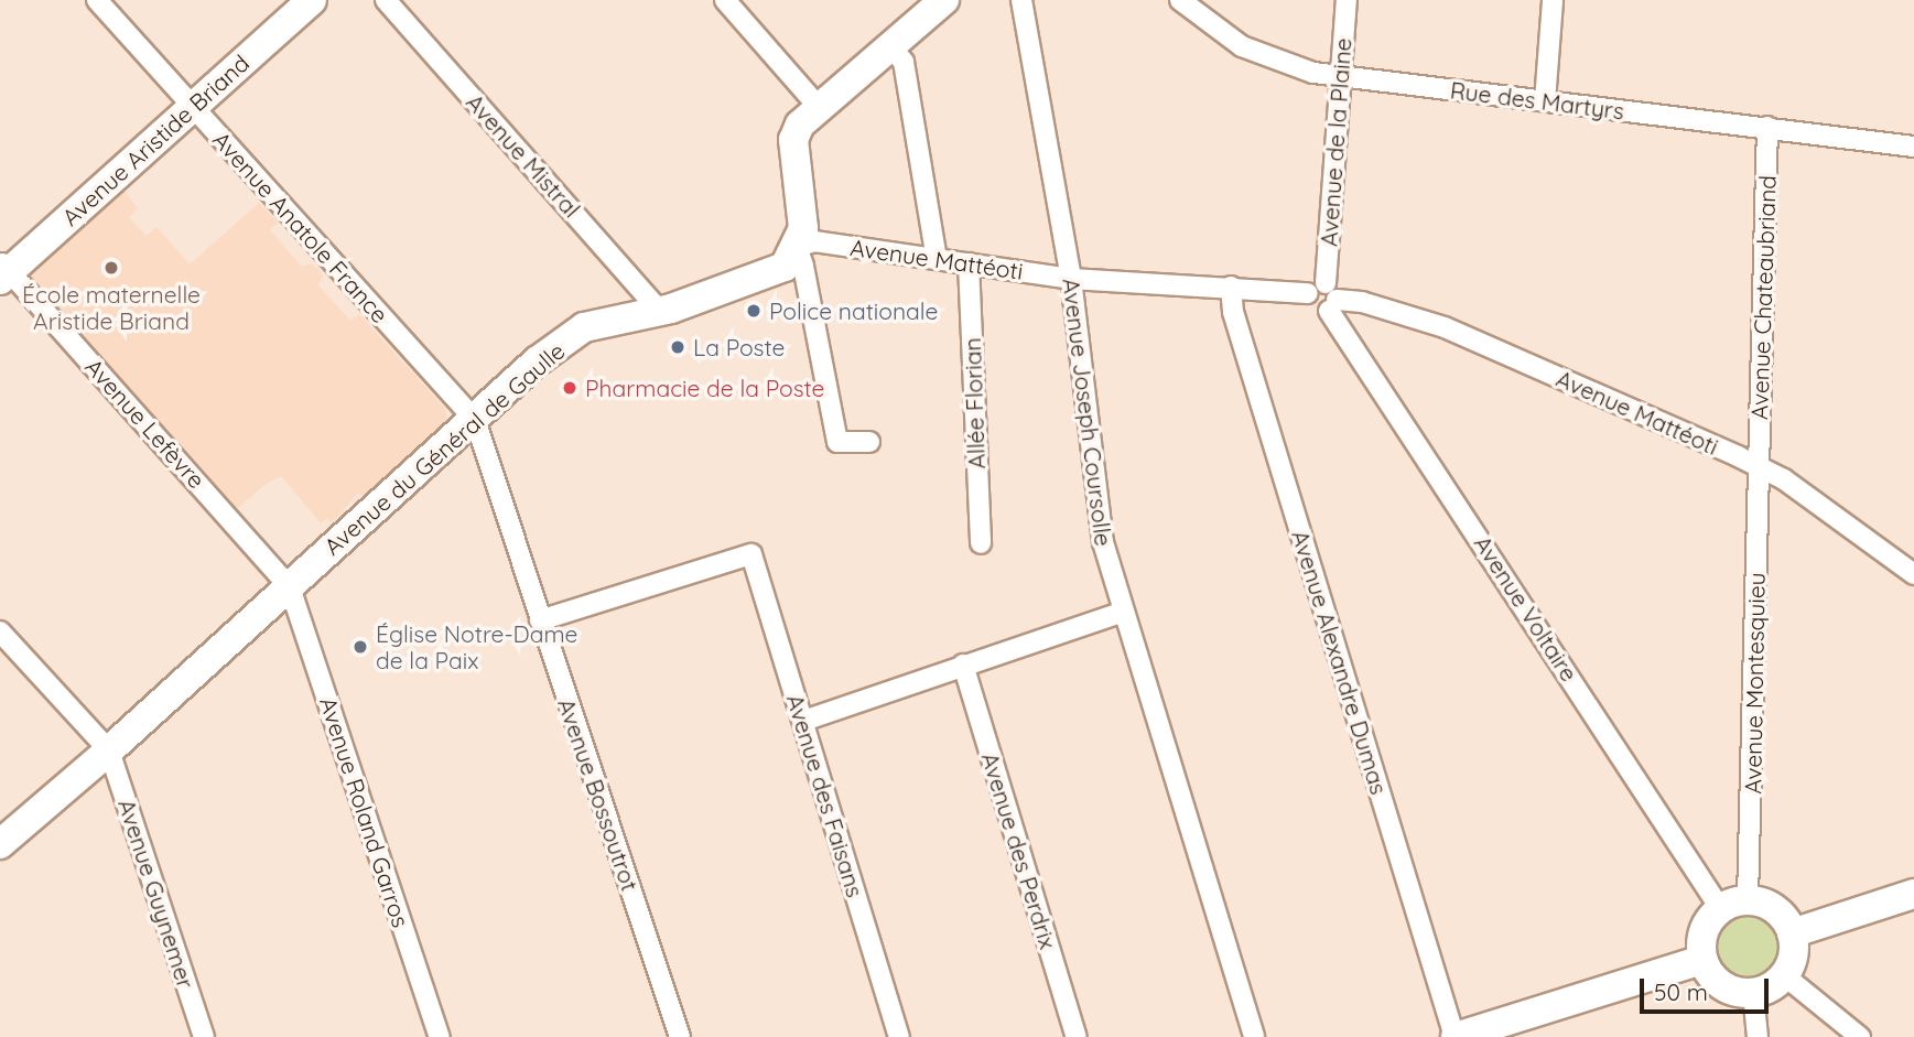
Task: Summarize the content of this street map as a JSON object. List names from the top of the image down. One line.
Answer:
{"streets":{"street":["Rue des Martyrs","Avenue Aristide Briand","Avenue de la Plaine","Avenue Mistral","Avenue Anatole France","Avenue Mattéoti","Avenue Chateaubriand","Allée Florian","Avenue Joseph Coursolle","Avenue Lefèvre","Avenue du Général de Gaulle","Avenue Voltaire","Avenue Alexandre Dumas","Avenue Montesquieu","Avenue Bossoutrot","Avenue des Faisans","Avenue Roland Garros","Avenue des Perdrix","Avenue Guynemer"]},"crossings":[["Rue des Martyrs","Avenue de la Plaine"],["Rue des Martyrs","Avenue Chateaubriand"],["Avenue Aristide Briand","Avenue Anatole France"],["Avenue Aristide Briand","Avenue Lefèvre"],["Avenue de la Plaine","Avenue Mattéoti"],["Avenue de la Plaine","Avenue Voltaire"],["Avenue Mistral","Avenue du Général de Gaulle"],["Avenue Anatole France","Avenue du Général de Gaulle"],["Avenue Anatole France","Avenue Bossoutrot"],["Avenue Mattéoti","Avenue Chateaubriand"],["Avenue Mattéoti","Allée Florian"],["Avenue Mattéoti","Avenue Joseph Coursolle"],["Avenue Mattéoti","Avenue du Général de Gaulle"],["Avenue Mattéoti","Avenue Voltaire"],["Avenue Mattéoti","Avenue Alexandre Dumas"],["Avenue Mattéoti","Avenue Montesquieu"],["Avenue Chateaubriand","Avenue Montesquieu"],["Avenue Lefèvre","Avenue du Général de Gaulle"],["Avenue Lefèvre","Avenue Roland Garros"],["Avenue du Général de Gaulle","Avenue Bossoutrot"],["Avenue du Général de Gaulle","Avenue Roland Garros"],["Avenue du Général de Gaulle","Avenue Guynemer"],["Avenue Voltaire","Avenue Montesquieu"],["Avenue Bossoutrot","Avenue des Faisans"]],"places":["École maternelle Aristide Briand","Police nationale","La Poste","Pharmacie de la Poste","Église Notre-Dame de la Paix"],"scale_bar":"50 m"}
